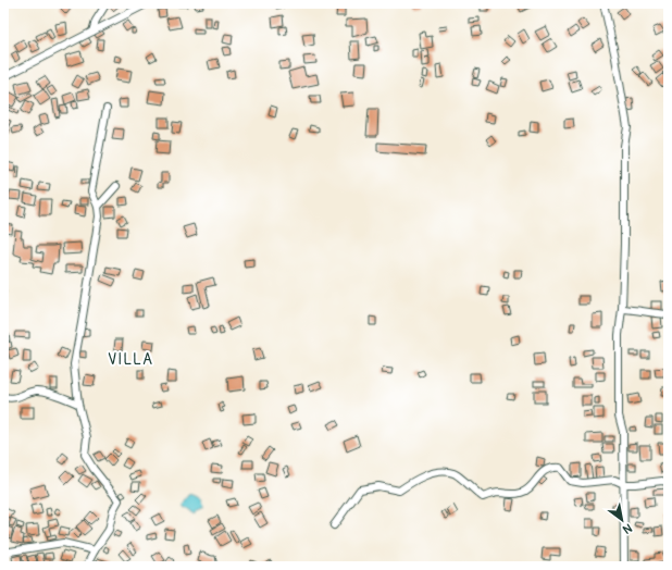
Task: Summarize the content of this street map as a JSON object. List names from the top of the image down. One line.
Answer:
{"districts":["VILLA"],"north":"bottom right"}
